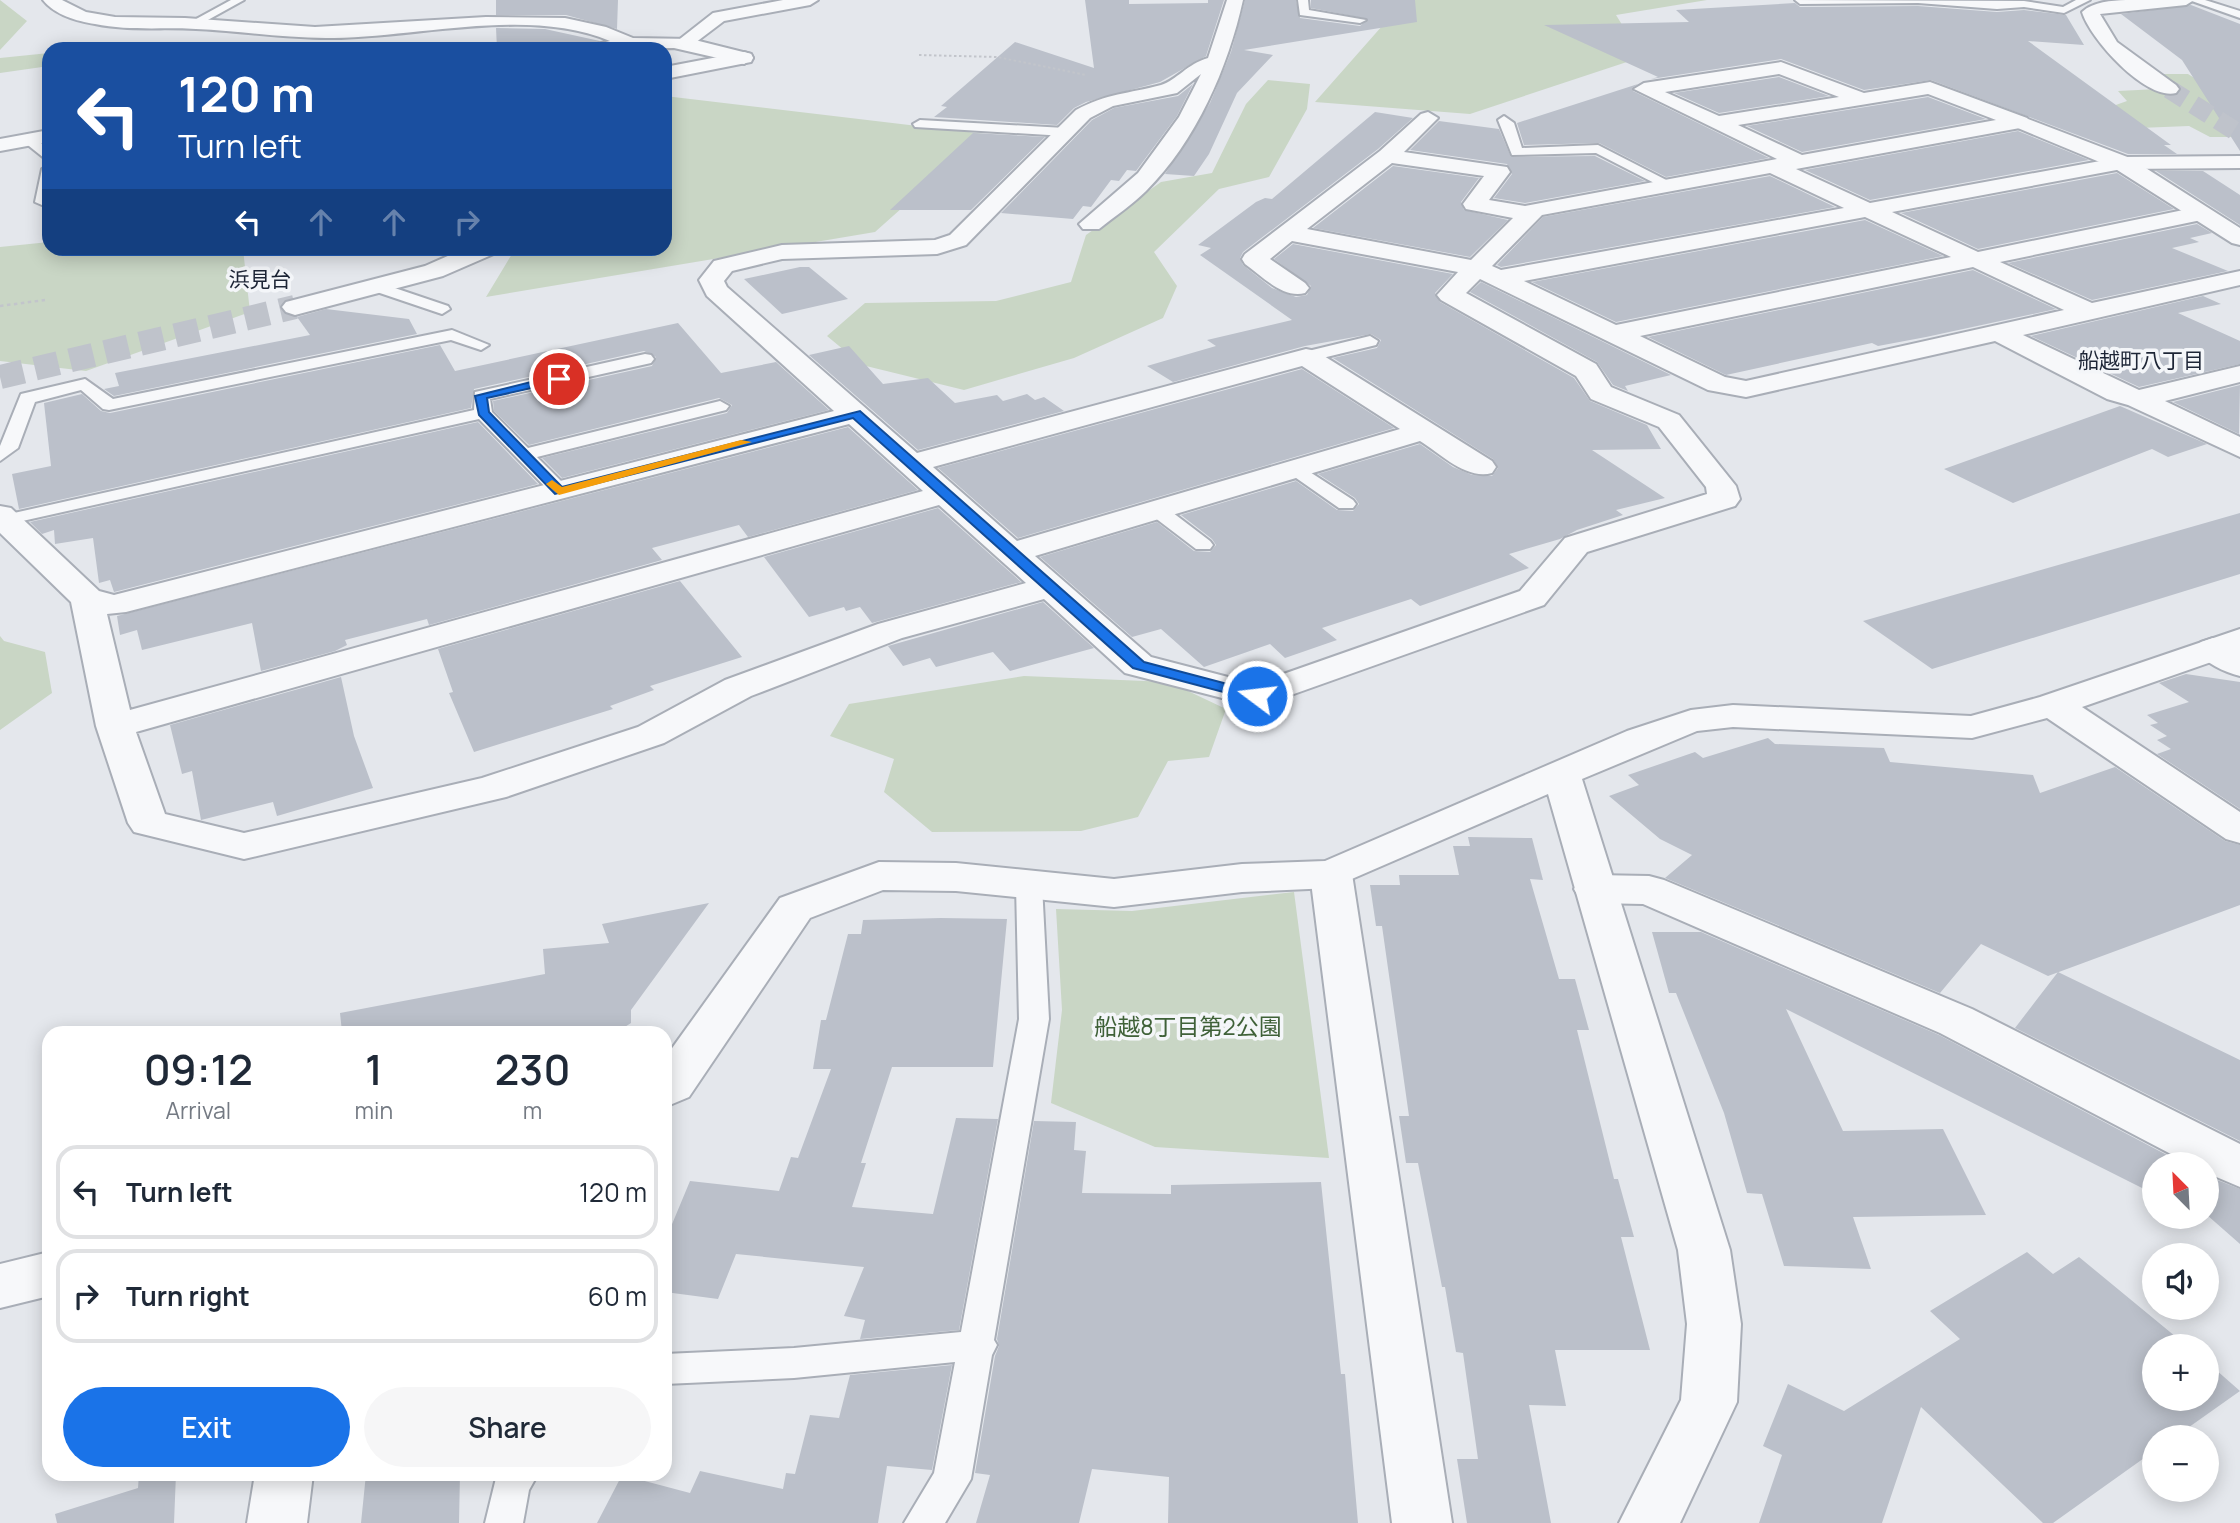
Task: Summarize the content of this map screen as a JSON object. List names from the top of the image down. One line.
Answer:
{"districts":["浜見台","船越町八丁目"],"parks":["船越8丁目第2公園"],"north":"top left","page":{"turn":["120 m","Turn left"],"eta":["09:12","Arrival","1","min","230","m"],"list":[{"name":"Turn left","value":"120 m"},{"name":"Turn right","value":"60 m"}],"map_buttons":["+","−"],"buttons":["Exit","Share"]}}
